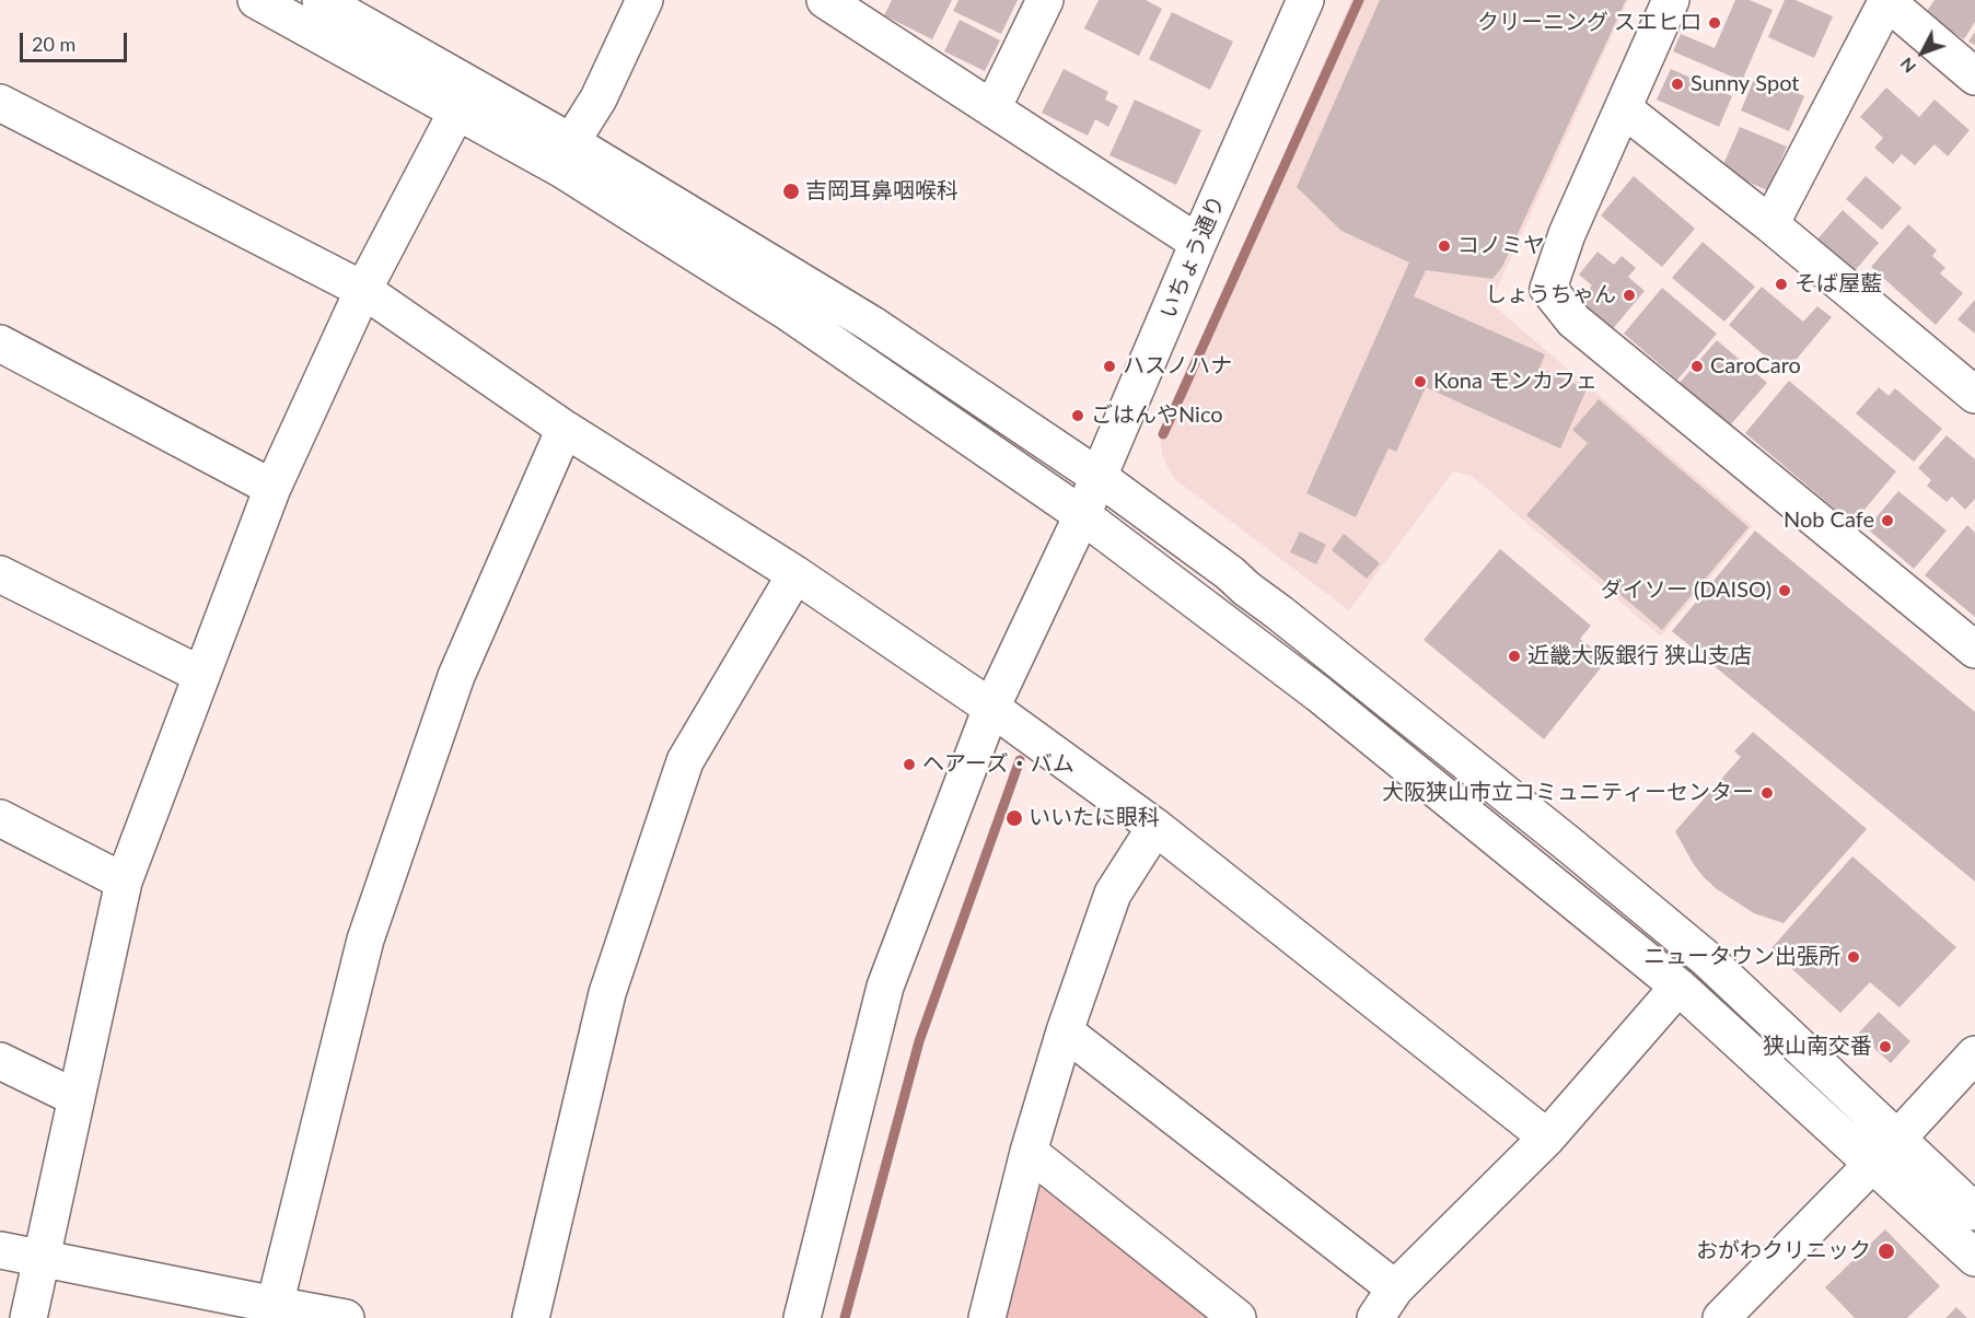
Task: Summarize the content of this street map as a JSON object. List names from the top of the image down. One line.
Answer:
{"streets":{"street":["いちょう通り"]},"places":["クリーニング スエヒロ","Sunny Spot","吉岡耳鼻咽喉科","コノミヤ","そば屋藍","しょうちゃん","ハスノハナ","CaroCaro","Kona モンカフェ","ごはんやNico","Nob Cafe","ダイソー (DAISO)","近畿大阪銀行 狭山支店","ヘアーズ・バム","大阪狭山市立コミュニティーセンター","いいたに眼科","ニュータウン出張所","狭山南交番","おがわクリニック"],"scale_bar":"20 m","north":"bottom left"}
